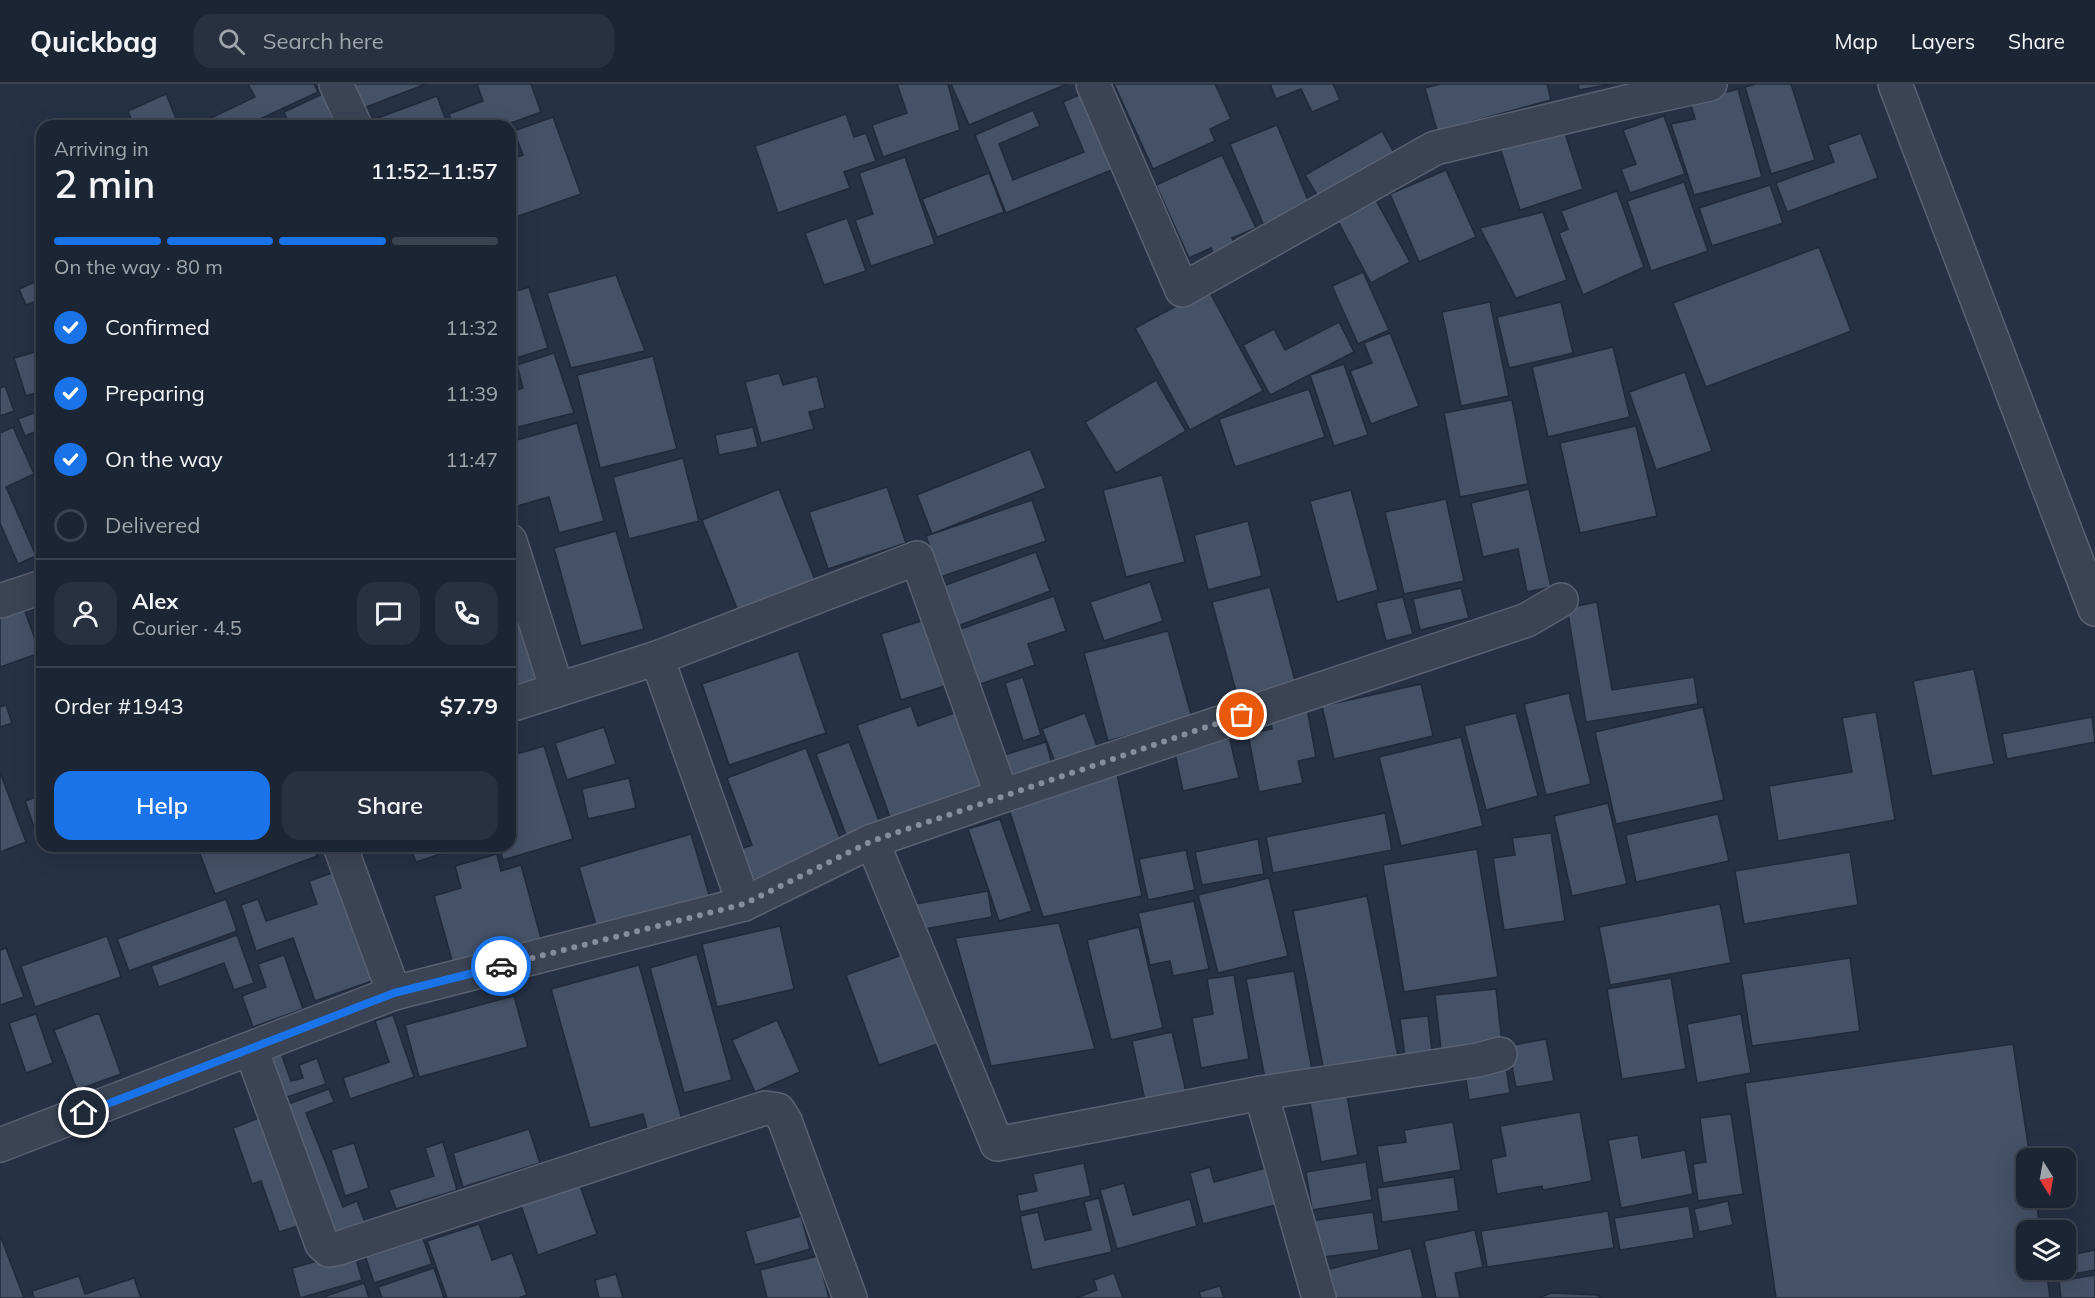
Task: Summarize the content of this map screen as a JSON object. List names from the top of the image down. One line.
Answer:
{"north":"bottom","page":{"header":"Quickbag","search":"Search here","nav":["Map","Layers","Share"],"heading":["2 min","Arriving in","11:52–11:57"],"panel":["Alex","Courier · 4.5","Order #1943","$7.79"],"bar":"On the way · 80 m","list":[["Confirmed","11:32"],["Preparing","11:39"],["On the way","11:47"],"Delivered"],"buttons":["Help","Share"]}}
